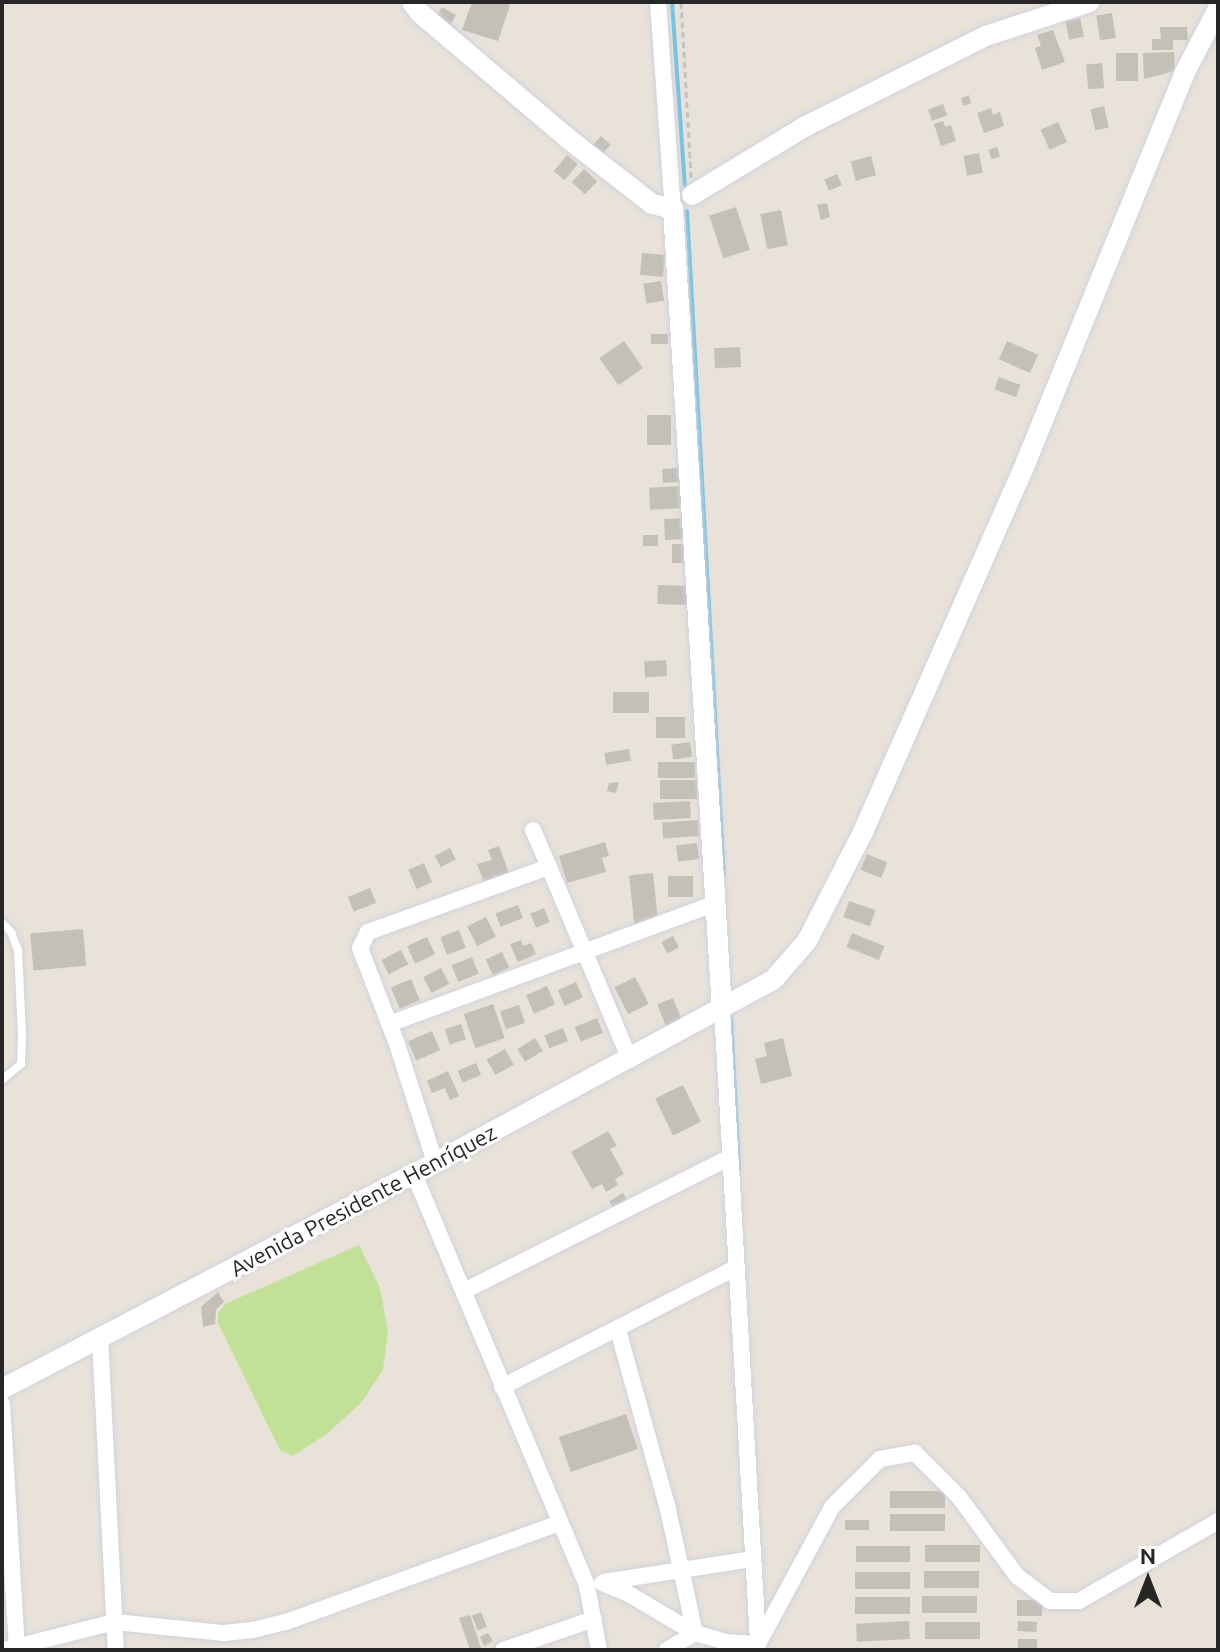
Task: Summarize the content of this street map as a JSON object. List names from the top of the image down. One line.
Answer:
{"streets":{"street":["Avenida Presidente Henríquez"]},"north":"top"}
